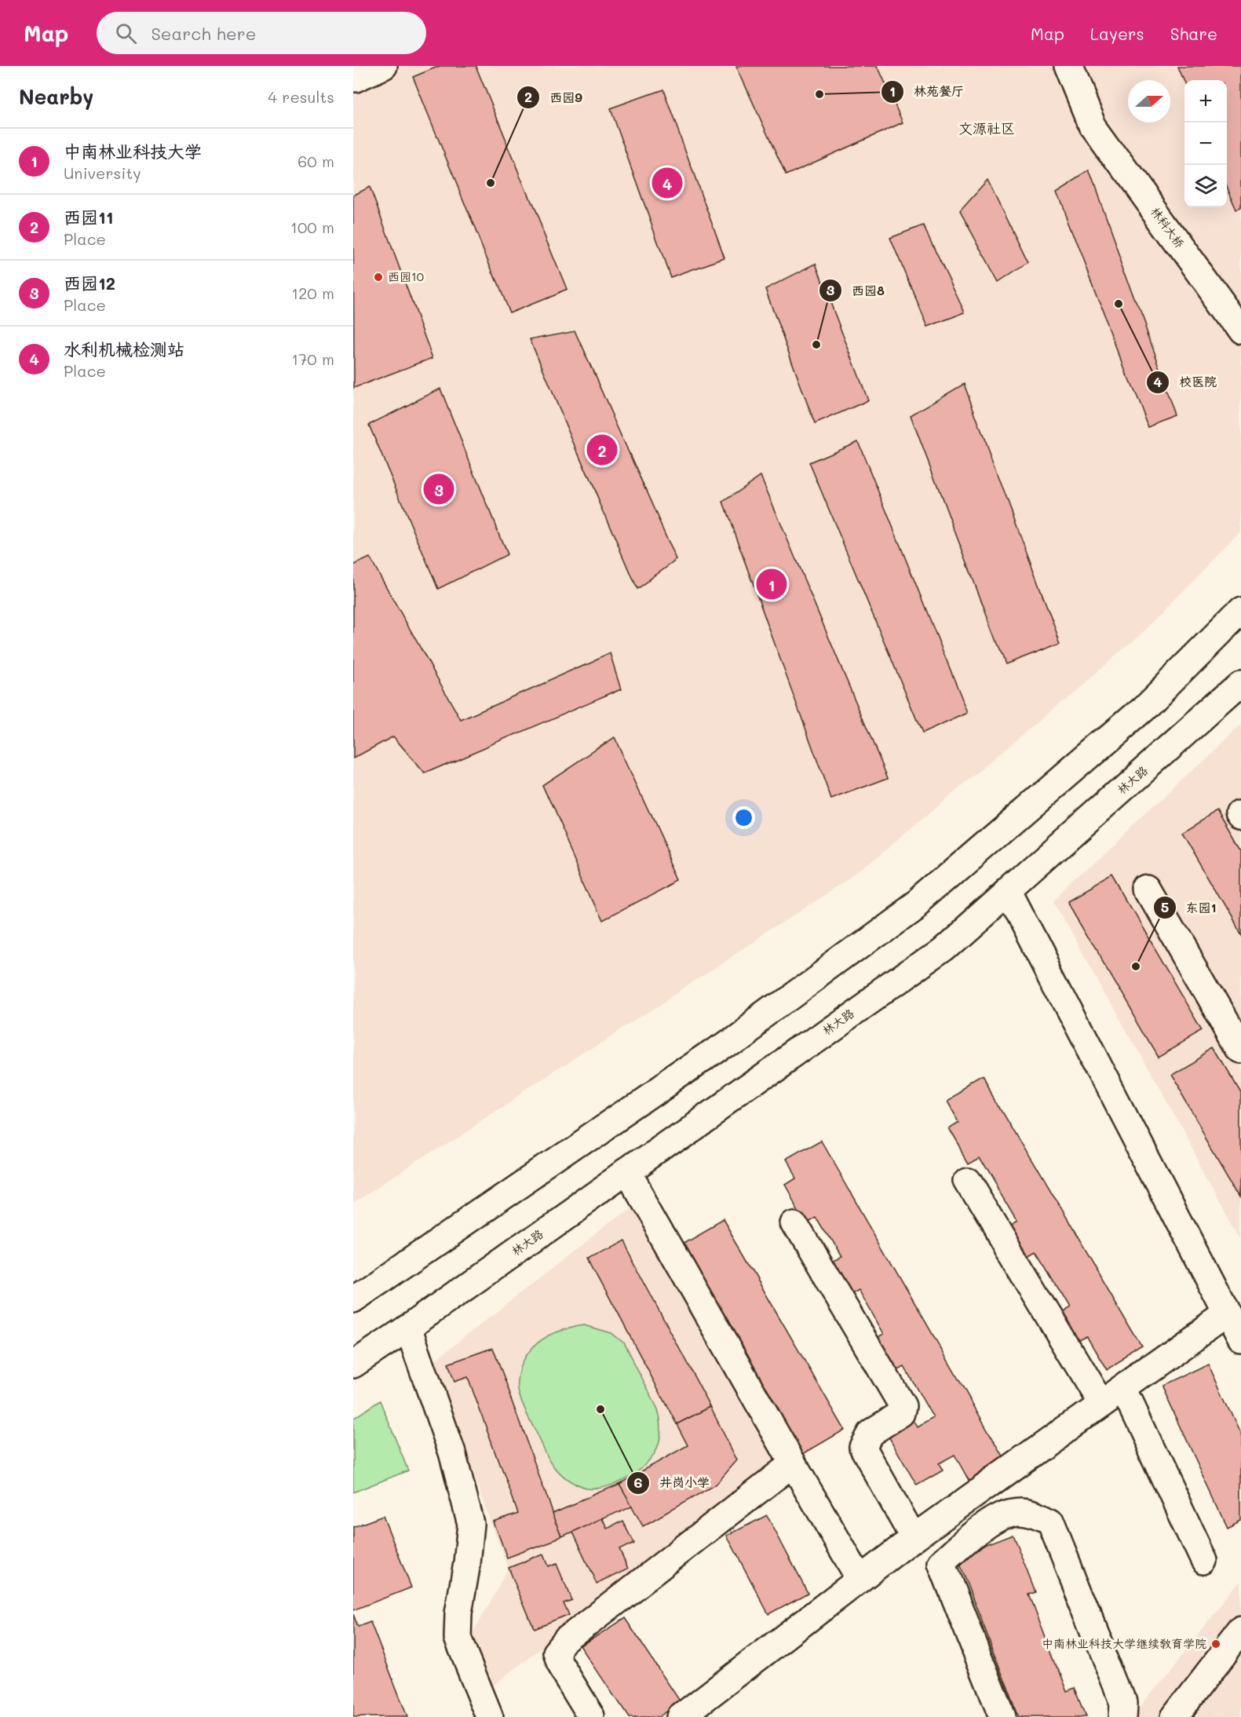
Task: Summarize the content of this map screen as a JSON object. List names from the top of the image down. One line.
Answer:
{"streets":{"main road":["林科大桥","林大路"]},"districts":["文源社区"],"places":["林苑餐厅","西园9","西园10","校医院","西园8","东园1","井岗小学","中南林业科技大学继续教育学院"],"north":"right","page":{"header":"Map","search":"Search here","nav":["Map","Layers","Share"],"heading":["Nearby","4 results"],"map_buttons":["+","−"],"list":[{"mark":"1","name":"中南林业科技大学","note":"University","value":"60 m"},{"mark":"2","name":"西园11","note":"Place","value":"100 m"},{"mark":"3","name":"西园12","note":"Place","value":"120 m"},{"mark":"4","name":"水利机械检测站","note":"Place","value":"170 m"}],"pins":["4","2","3","1"]}}
